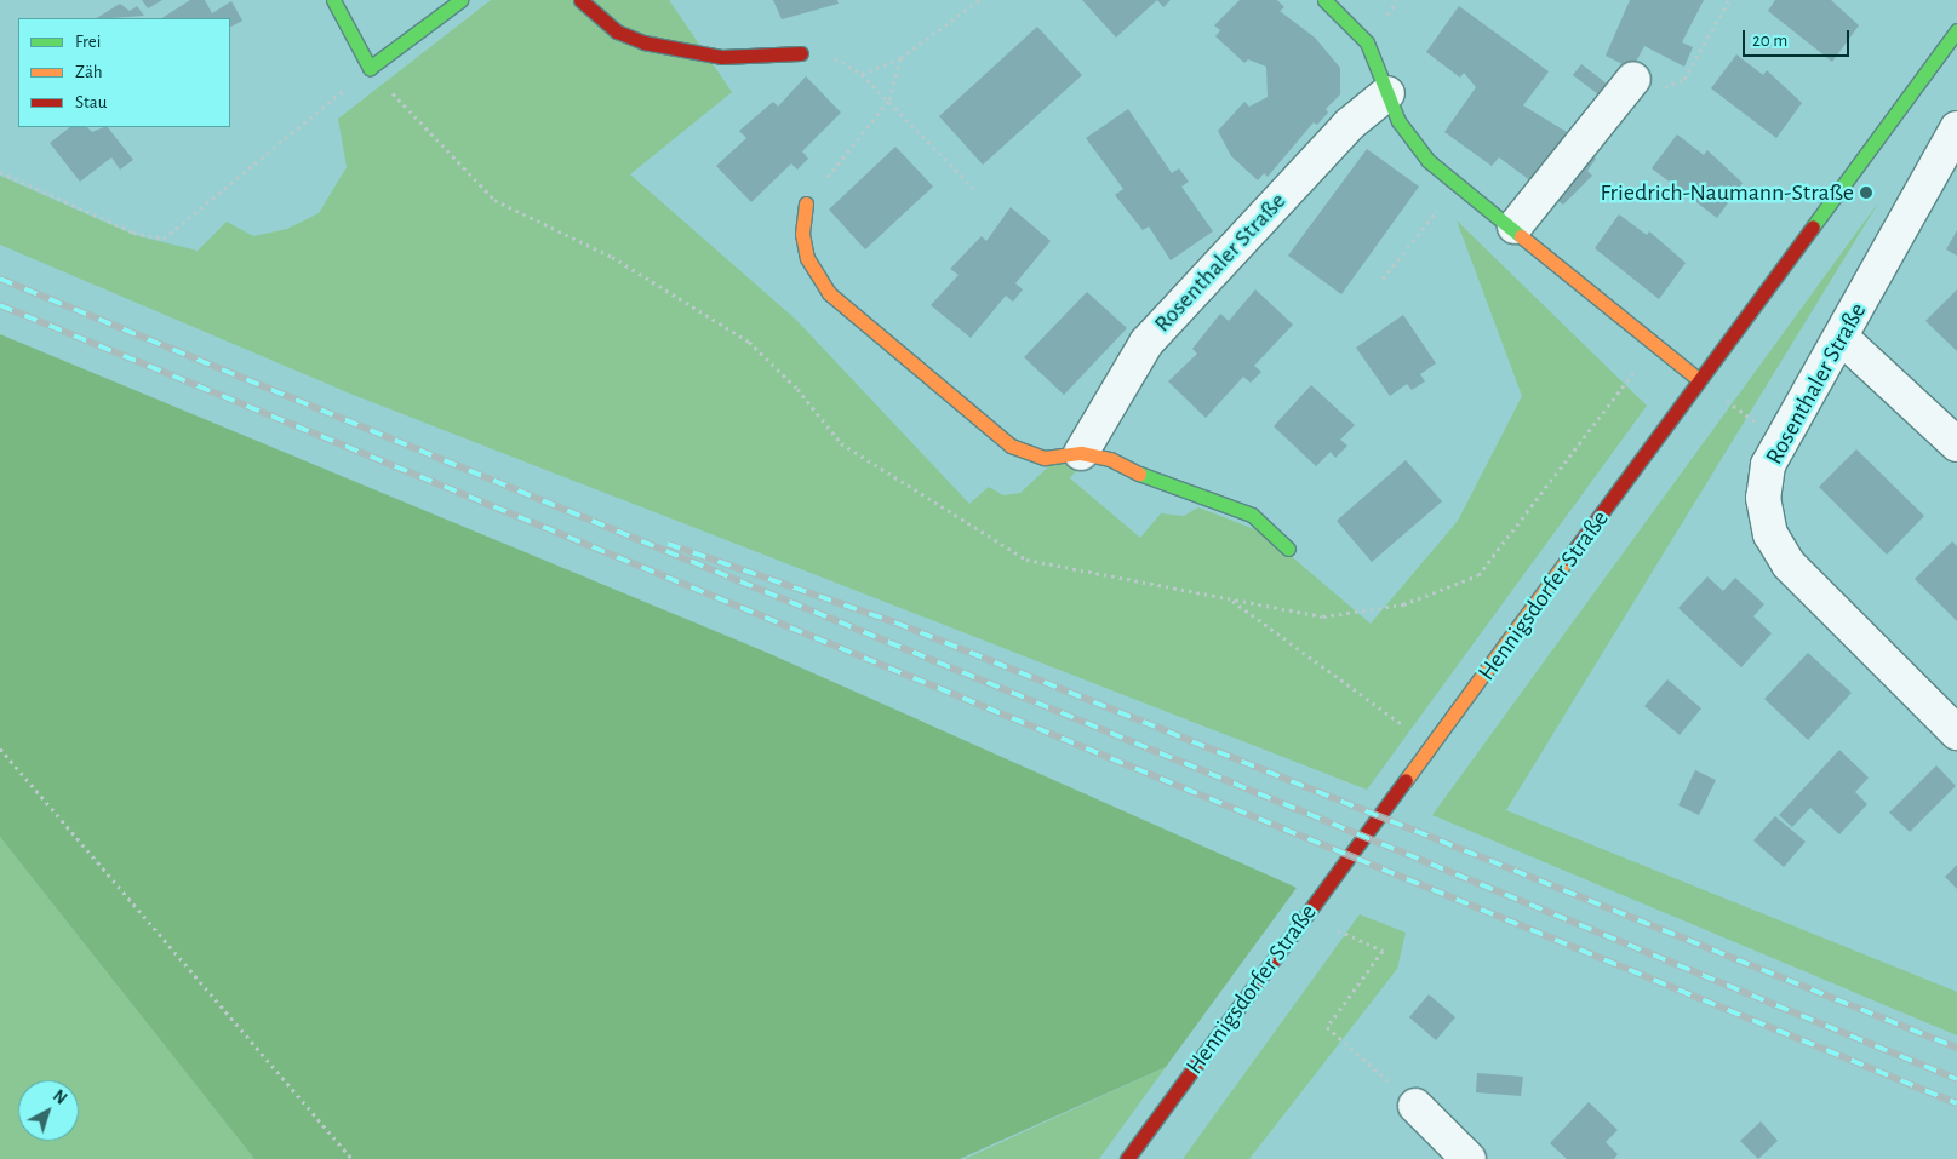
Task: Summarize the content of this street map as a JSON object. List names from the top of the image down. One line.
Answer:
{"streets":{"street":["Rosenthaler Straße","Hennigsdorfer Straße"]},"places":["Friedrich-Naumann-Straße"],"legend":["Frei","Zäh","Stau"],"scale_bar":"20 m","north":"top right"}
